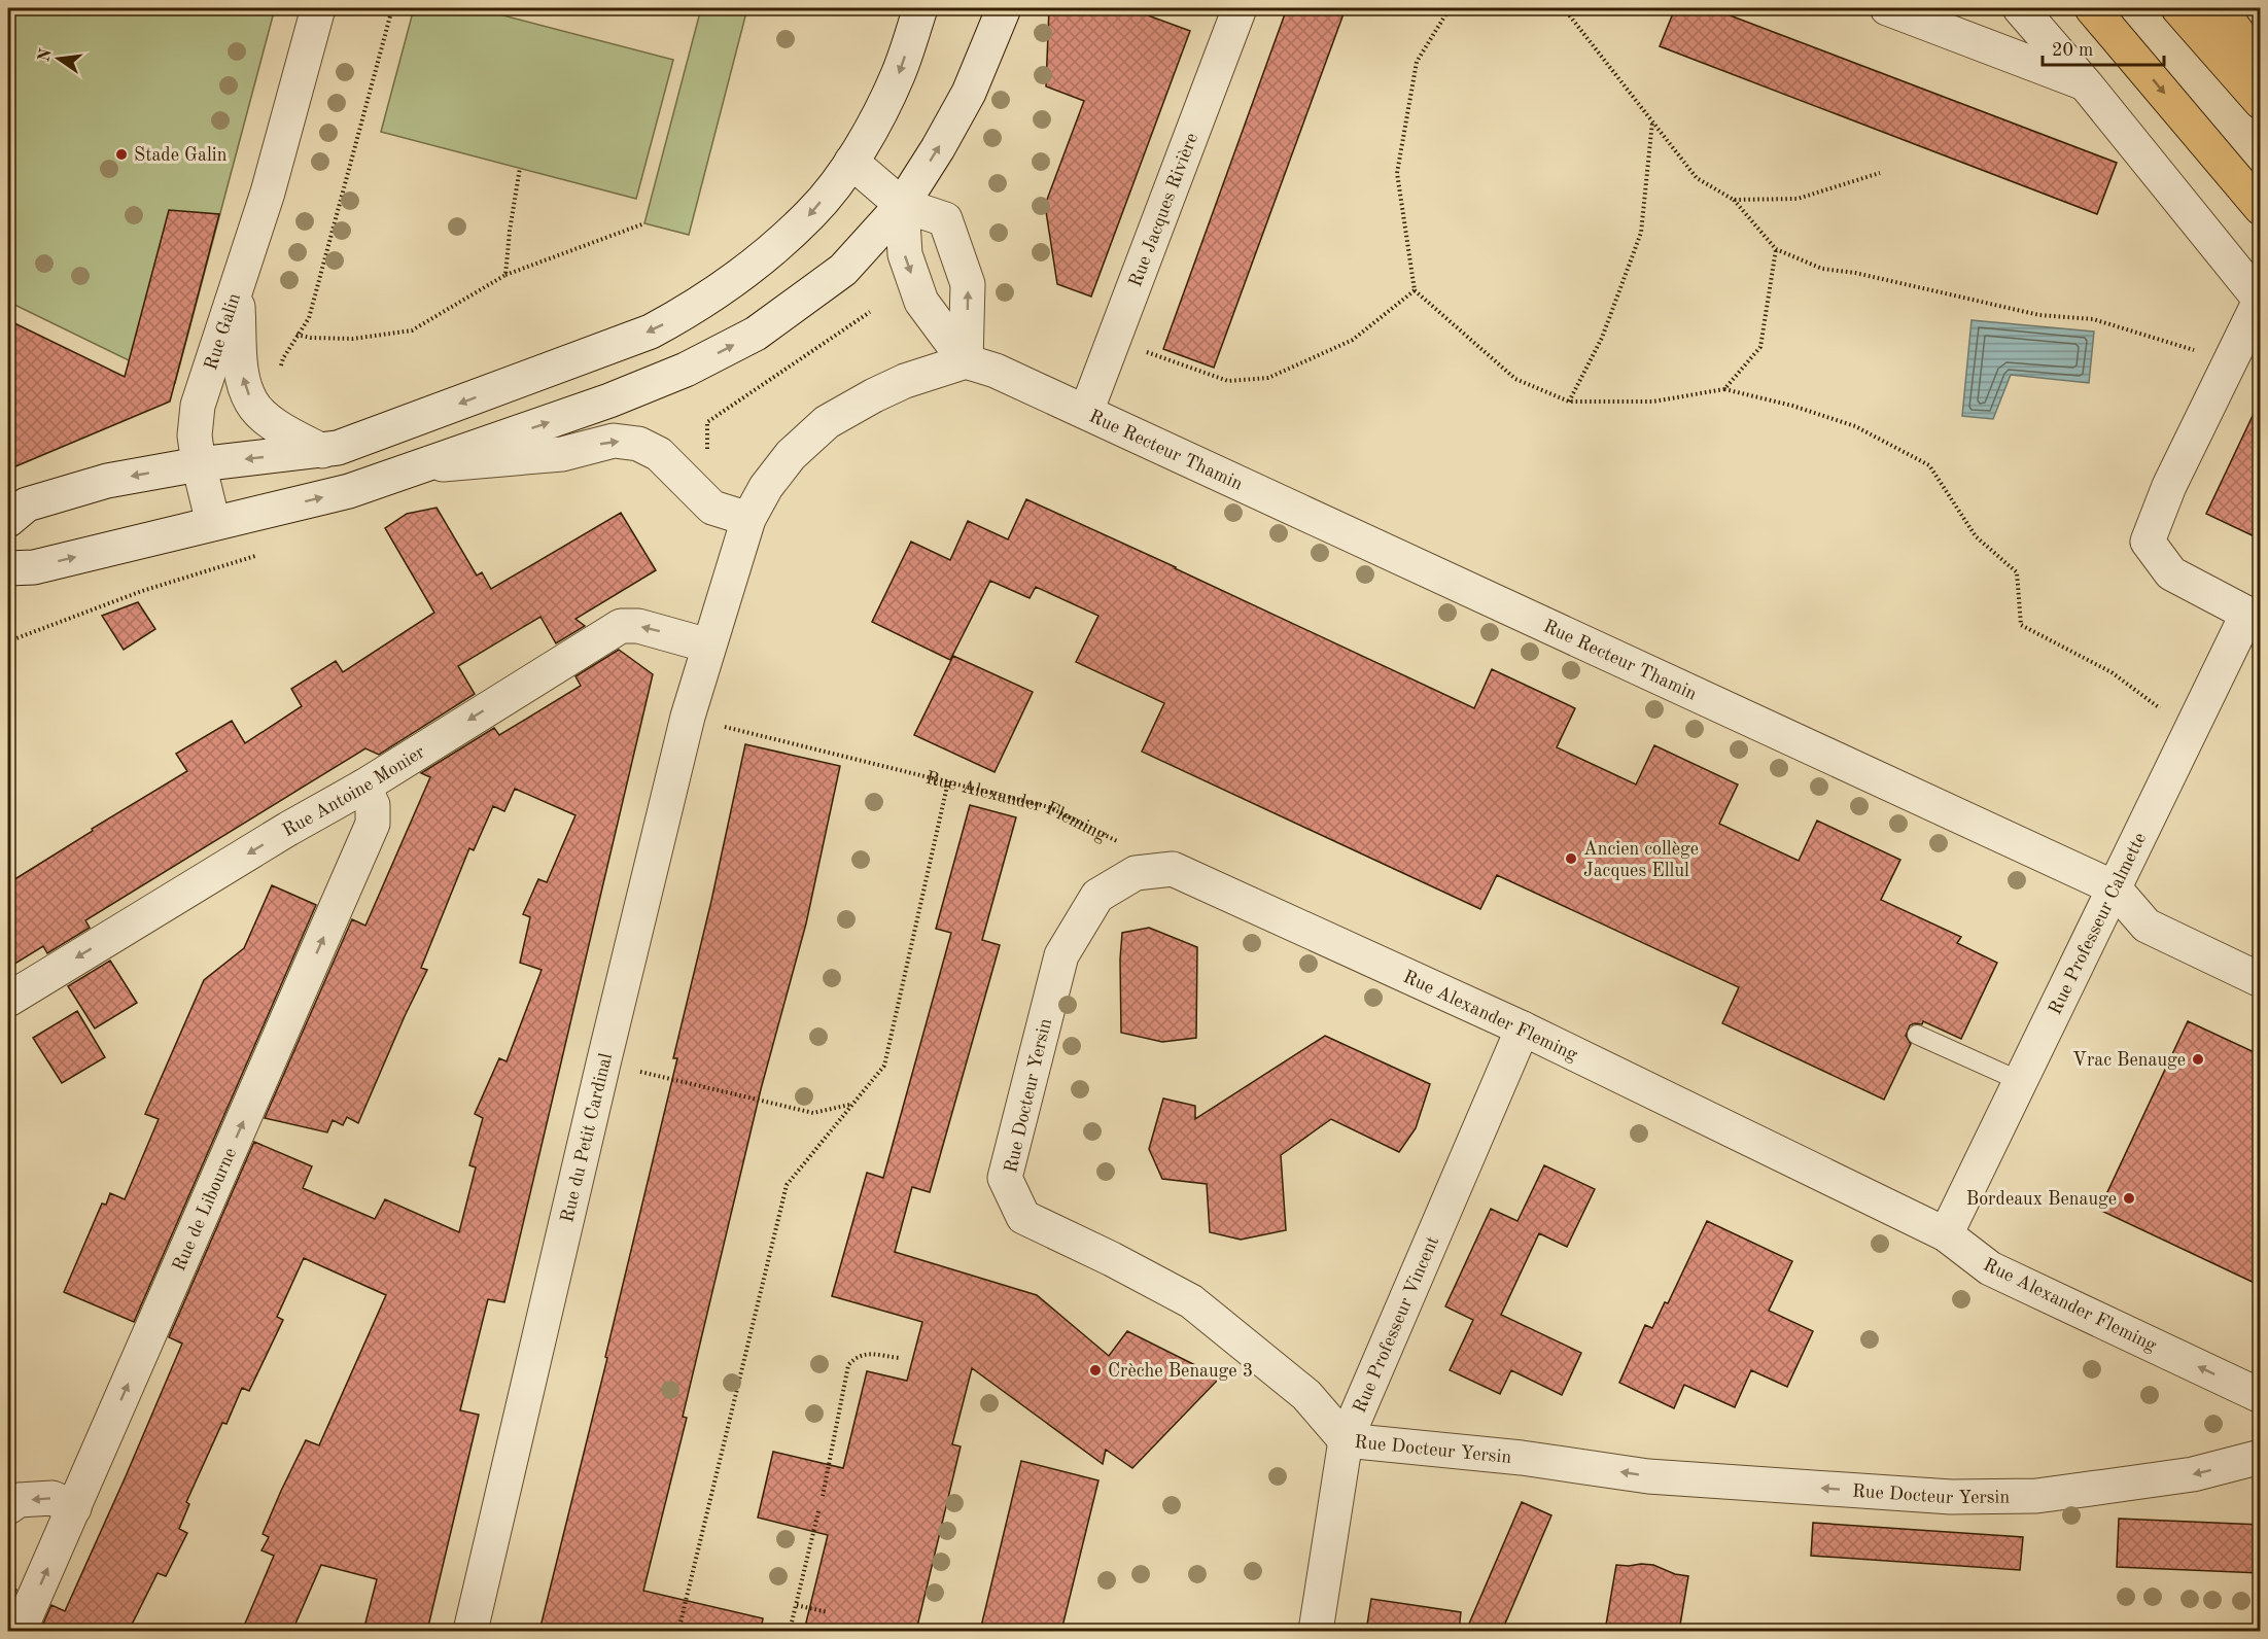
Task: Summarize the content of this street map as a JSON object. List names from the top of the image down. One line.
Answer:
{"streets":{"street":["Rue Jacques Rivière","Rue Galin","Rue Recteur Thamin","Rue Antoine Monier","Rue Alexander Fleming","Rue Professeur Calmette","Rue Docteur Yersin","Rue du Petit Cardinal","Rue de Libourne","Rue Professeur Vincent"]},"crossings":[["Rue Jacques Rivière","Rue Recteur Thamin"],["Rue Recteur Thamin","Rue Professeur Calmette"],["Rue Recteur Thamin","Rue du Petit Cardinal"],["Rue Antoine Monier","Rue du Petit Cardinal"],["Rue Antoine Monier","Rue de Libourne"],["Rue Alexander Fleming","Rue Professeur Calmette"],["Rue Alexander Fleming","Rue Docteur Yersin"],["Rue Alexander Fleming","Rue du Petit Cardinal"],["Rue Alexander Fleming","Rue Professeur Vincent"],["Rue Docteur Yersin","Rue Professeur Vincent"]],"one_way":["Rue Docteur Yersin","Rue de Libourne"],"places":["Stade Galin","Ancien collège Jacques Ellul","Vrac Benauge","Bordeaux Benauge","Crèche Benauge 3"],"scale_bar":"20 m","north":"left"}
